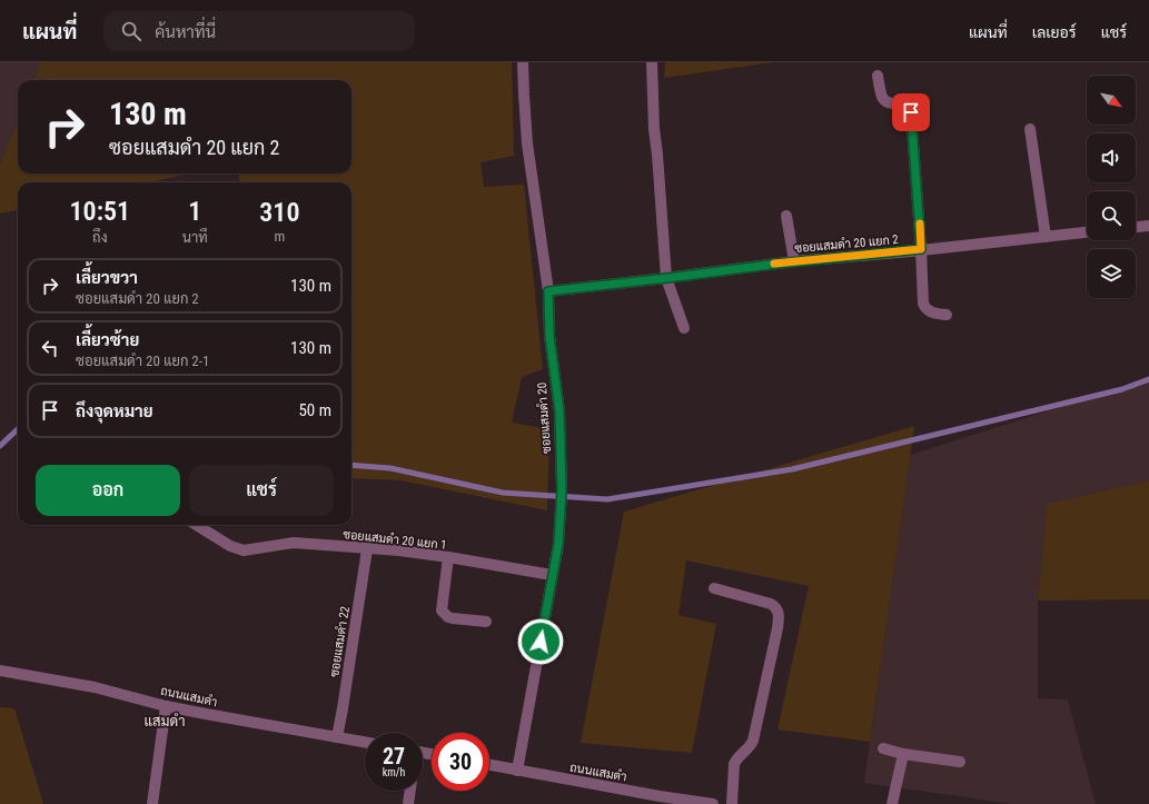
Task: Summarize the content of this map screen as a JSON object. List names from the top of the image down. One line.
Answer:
{"streets":{"street":["ซอยแสมดำ 20 แยก 2","ซอยแสมดำ 20","ซอยแสมดำ 20 แยก 1","ซอยแสมดำ 22","ถนนแสมดำ"]},"crossings":[["ซอยแสมดำ 20 แยก 2","ซอยแสมดำ 20"],["ซอยแสมดำ 20","ซอยแสมดำ 20 แยก 1"],["ซอยแสมดำ 20","ถนนแสมดำ"],["ซอยแสมดำ 20 แยก 1","ซอยแสมดำ 22"],["ซอยแสมดำ 22","ถนนแสมดำ"]],"districts":["แสมดำ"],"north":"bottom right","page":{"header":"แผนที่","search":"ค้นหาที่นี่","nav":["แผนที่","เลเยอร์","แชร์"],"turn":["130 m","ซอยแสมดำ 20 แยก 2"],"eta":["10:51","ถึง","1","นาที","310","m"],"list":[{"name":"เลี้ยวขวา","note":"ซอยแสมดำ 20 แยก 2","value":"130 m"},{"name":"เลี้ยวซ้าย","note":"ซอยแสมดำ 20 แยก 2-1","value":"130 m"},{"name":"ถึงจุดหมาย","value":"50 m"}],"buttons":["ออก","แชร์"],"speed":"27 km/h","limit":"30"}}
